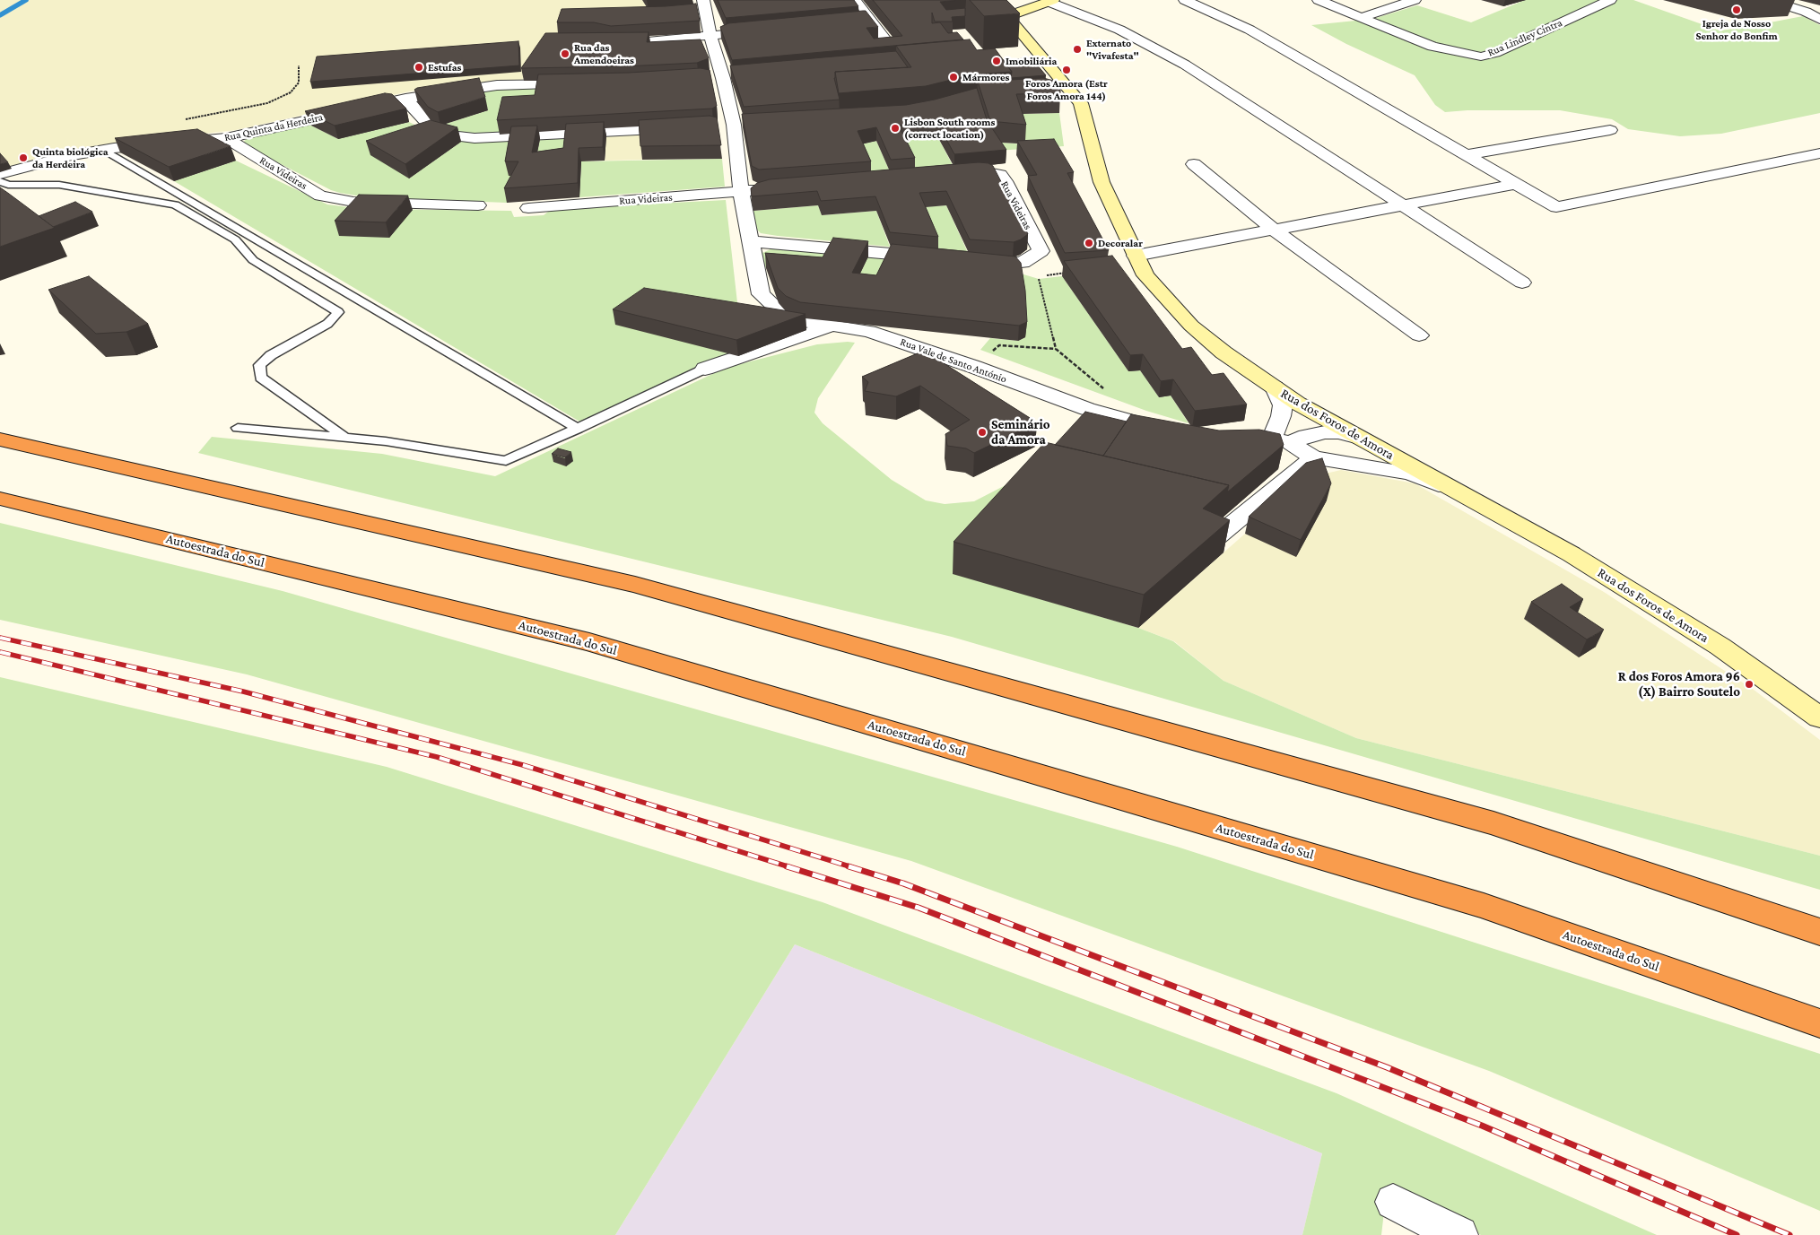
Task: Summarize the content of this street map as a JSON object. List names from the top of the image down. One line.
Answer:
{"streets":{"highway":["Autoestrada do Sul"],"main road":["Rua dos Foros de Amora"],"street":["Rua Lindley Cintra","Rua Quinta da Herdeira","Rua Videiras","Rua Vale de Santo António"]},"crossings":[["Rua Quinta da Herdeira","Rua Videiras"],["Rua Videiras","Rua Vale de Santo António"]],"places":["Igreja de Nosso Senhor do Bonfim","Externato \"Vivafesta\"","Rua das Amendoeiras","Imobiliária","Estufas","Foros Amora (Estr Foros Amora 144)","Mármores","Lisbon South rooms (correct location)","Quinta biológica da Herdeira","Decoralar","Seminário da Amora","R dos Foros Amora 96 (X) Bairro Soutelo"]}
